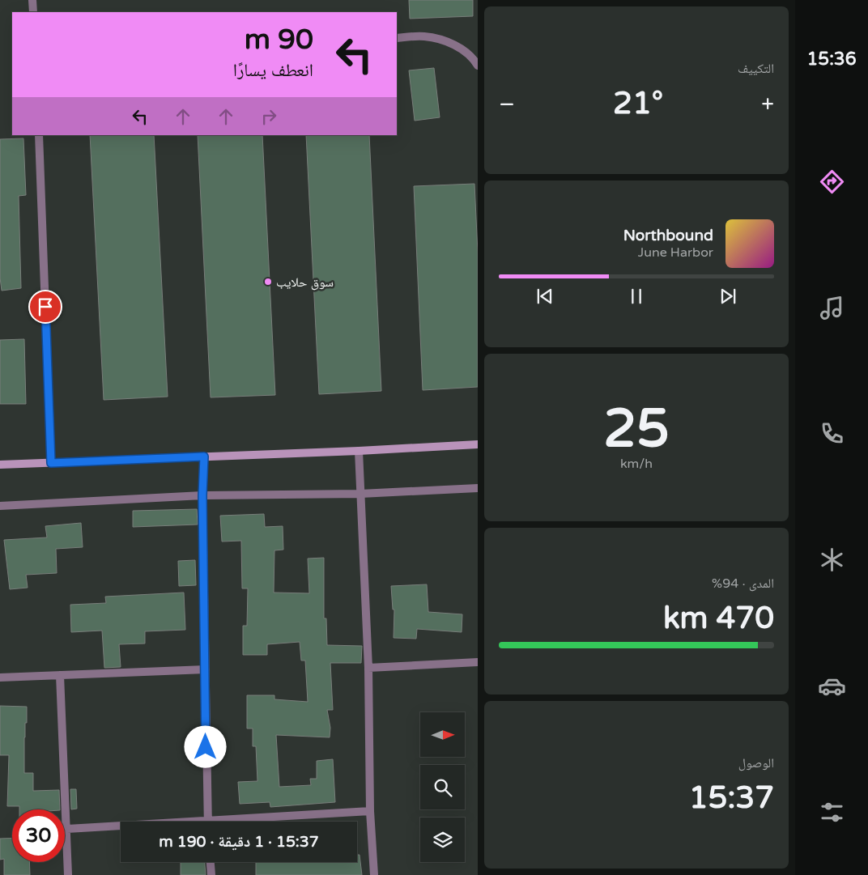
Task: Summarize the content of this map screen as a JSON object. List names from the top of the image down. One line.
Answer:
{"places":["سوق حلايب"],"north":"right","page":{"tabs":"15:36","tile":["التكييف",["25","km/h"],["المدى · 94%","470 km"],["الوصول","15:37"]],"turn":["90 m","انعطف يسارًا"],"heat":["−","21°","+"],"song":["Northbound","June Harbor"],"limit":"30","trip":"15:37 · 1 دقيقة · 190 m"}}
